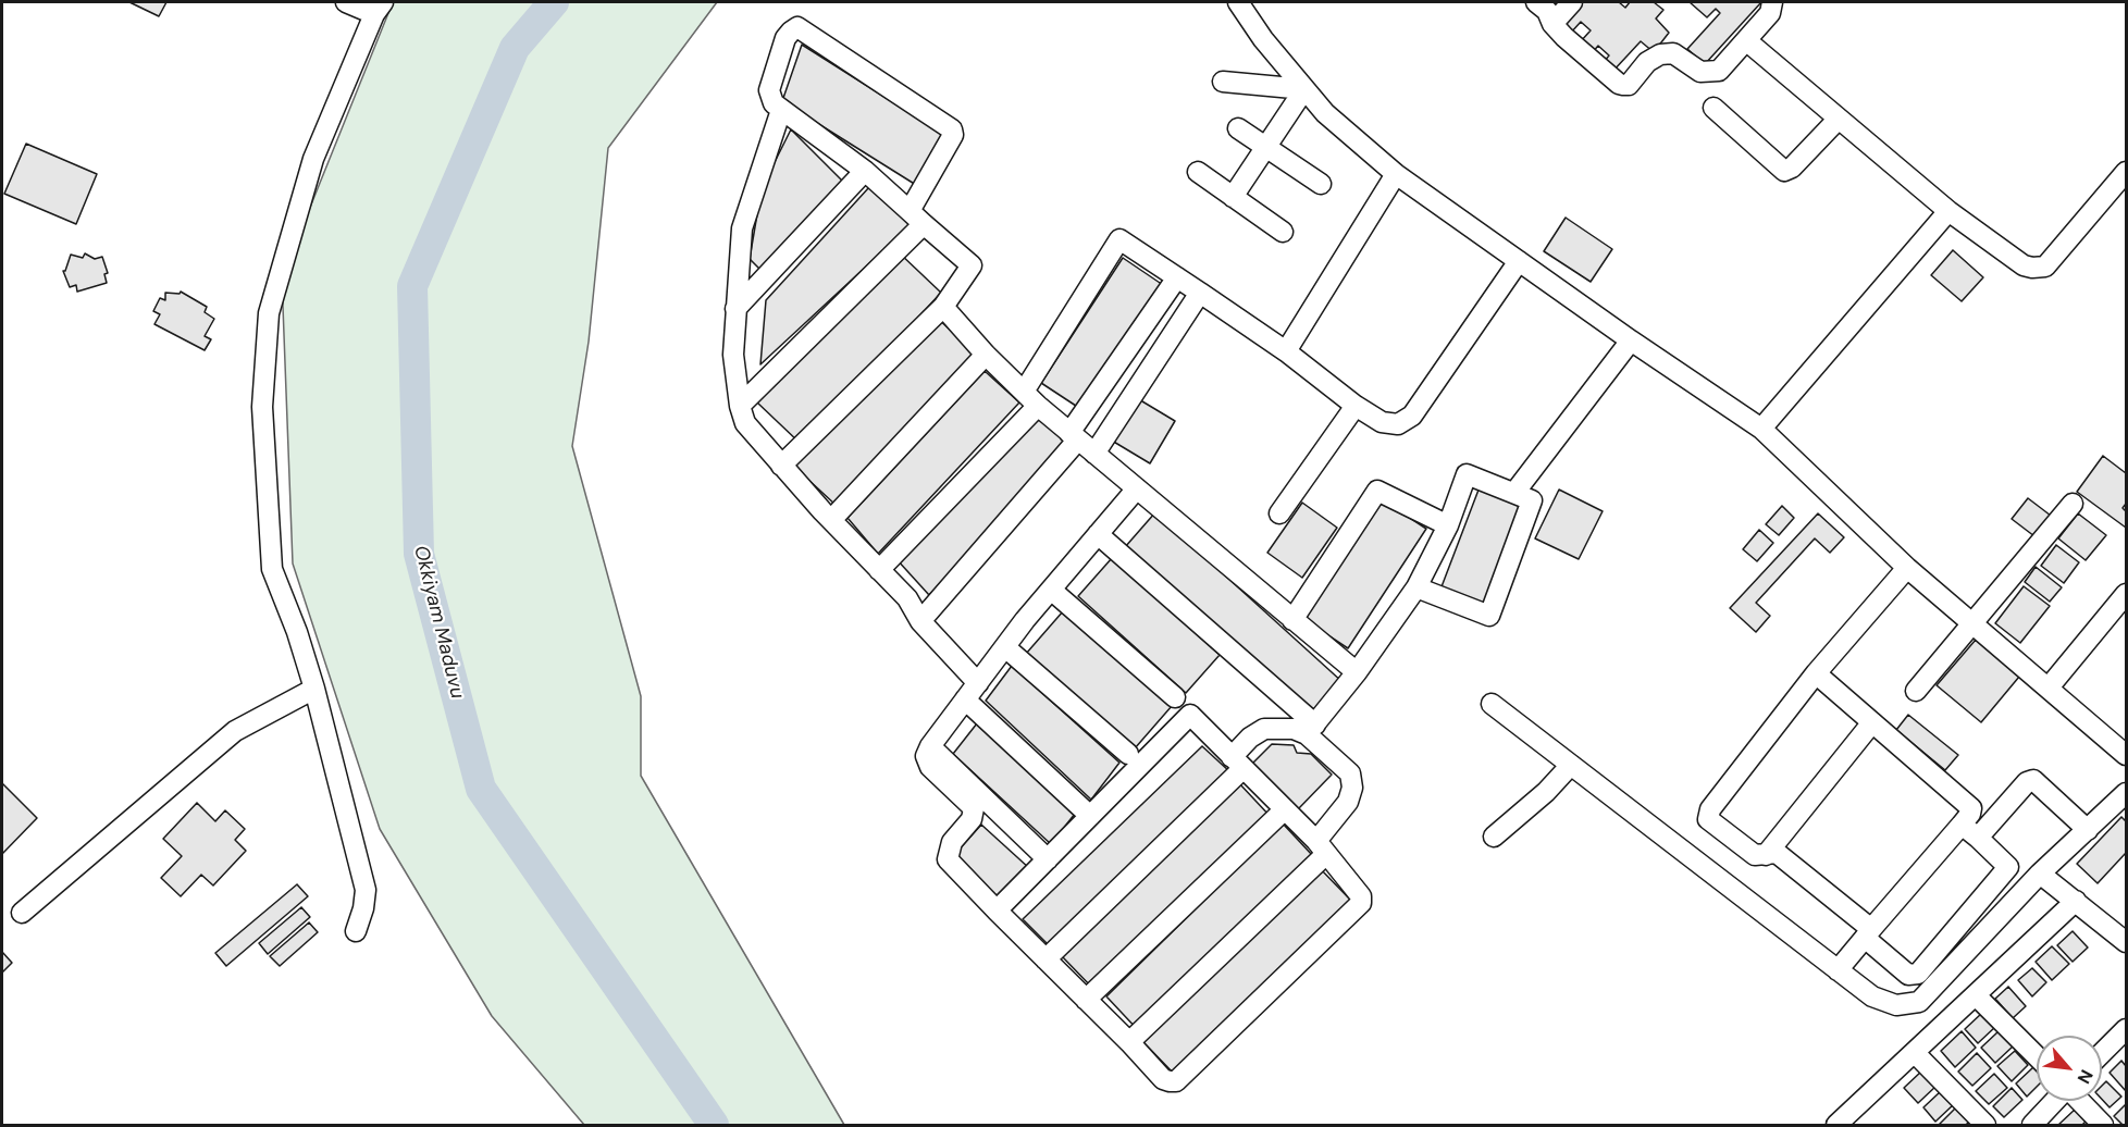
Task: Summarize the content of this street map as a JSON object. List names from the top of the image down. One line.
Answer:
{"water":["Okkiyam Maduvu"],"north":"bottom right"}
